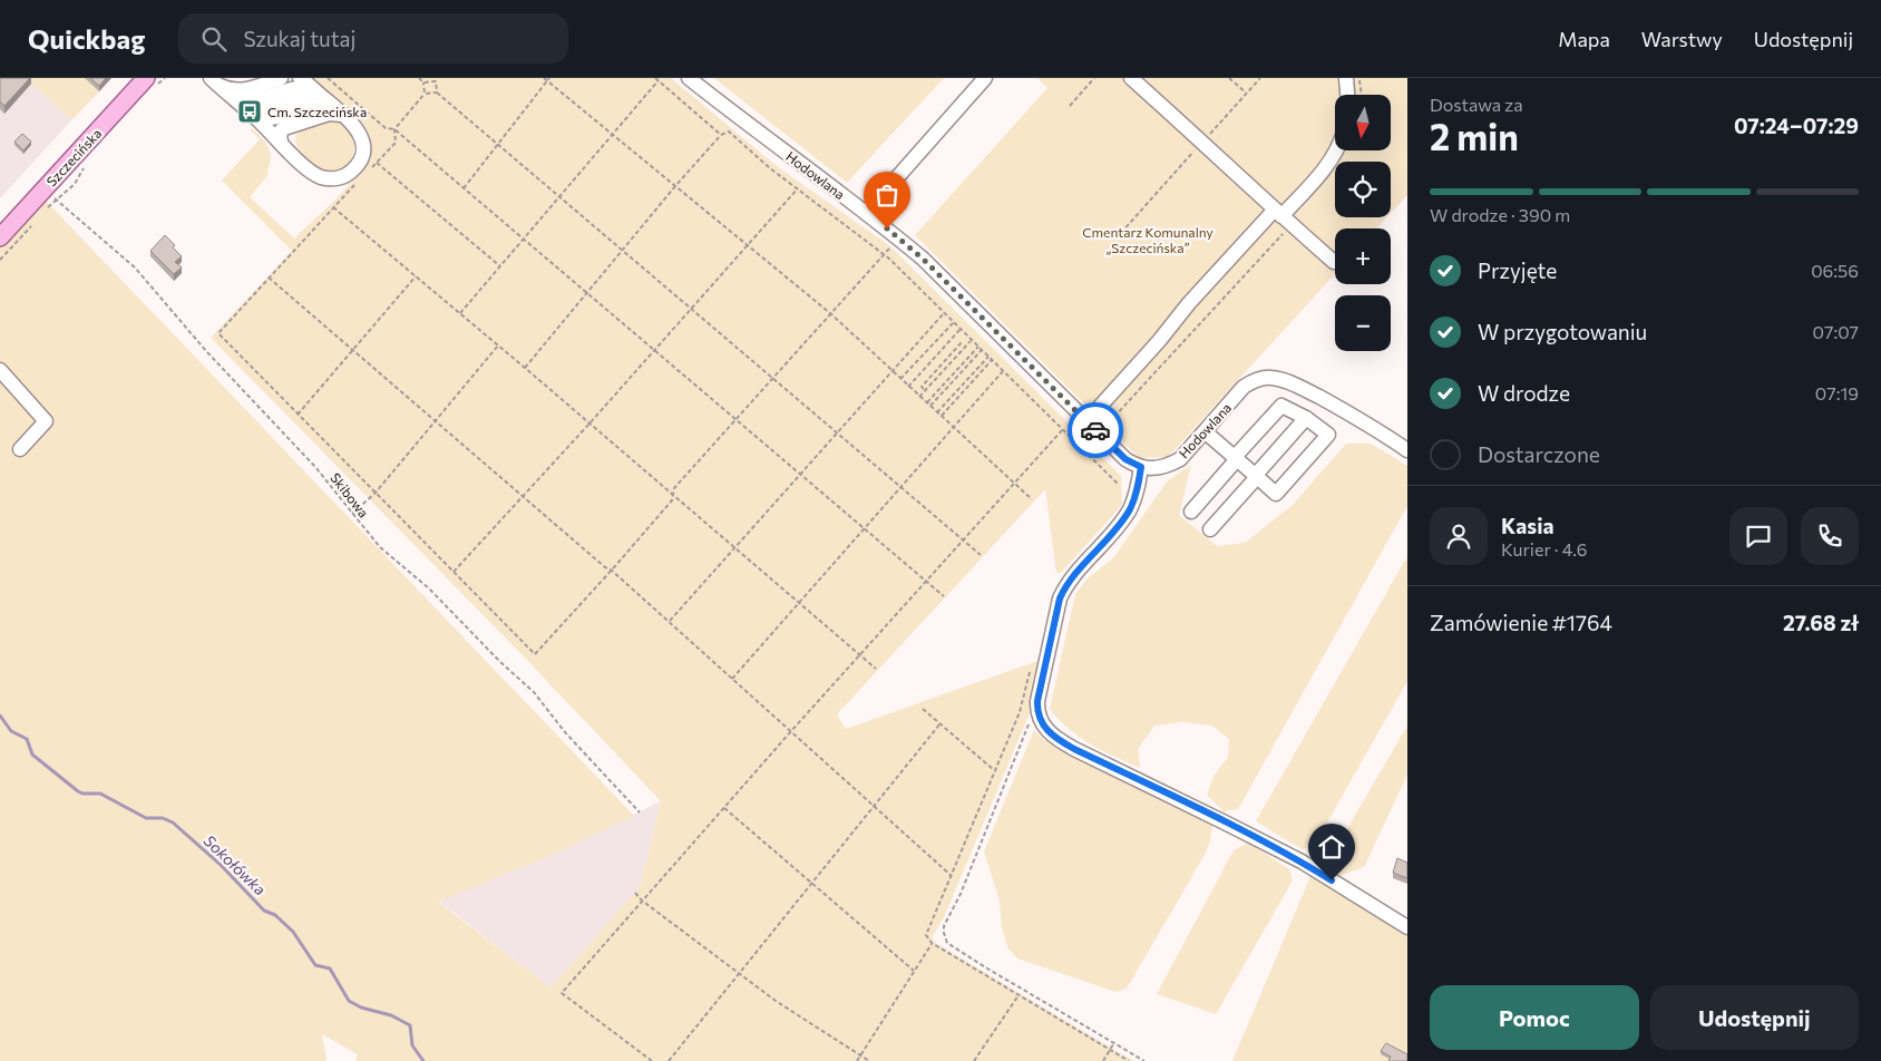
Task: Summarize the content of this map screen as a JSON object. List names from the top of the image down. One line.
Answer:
{"streets":{"main road":["Szczecińska"],"street":["Hodowlana"],"path":["Skibowa"]},"crossings":[["Szczecińska","Skibowa"]],"water":["Sokołówka"],"parks":["Cmentarz Komunalny „Szczecińska”"],"places":{"bus stop":["Cm. Szczecińska"]},"north":"bottom","page":{"header":"Quickbag","search":"Szukaj tutaj","nav":["Mapa","Warstwy","Udostępnij"],"heading":["2 min","Dostawa za","07:24–07:29"],"panel":["Kasia","Kurier · 4.6","Zamówienie #1764","27.68 zł"],"map_buttons":["+","−"],"bar":"W drodze · 390 m","list":[["Przyjęte","06:56"],["W przygotowaniu","07:07"],["W drodze","07:19"],"Dostarczone"],"buttons":["Pomoc","Udostępnij"]}}
